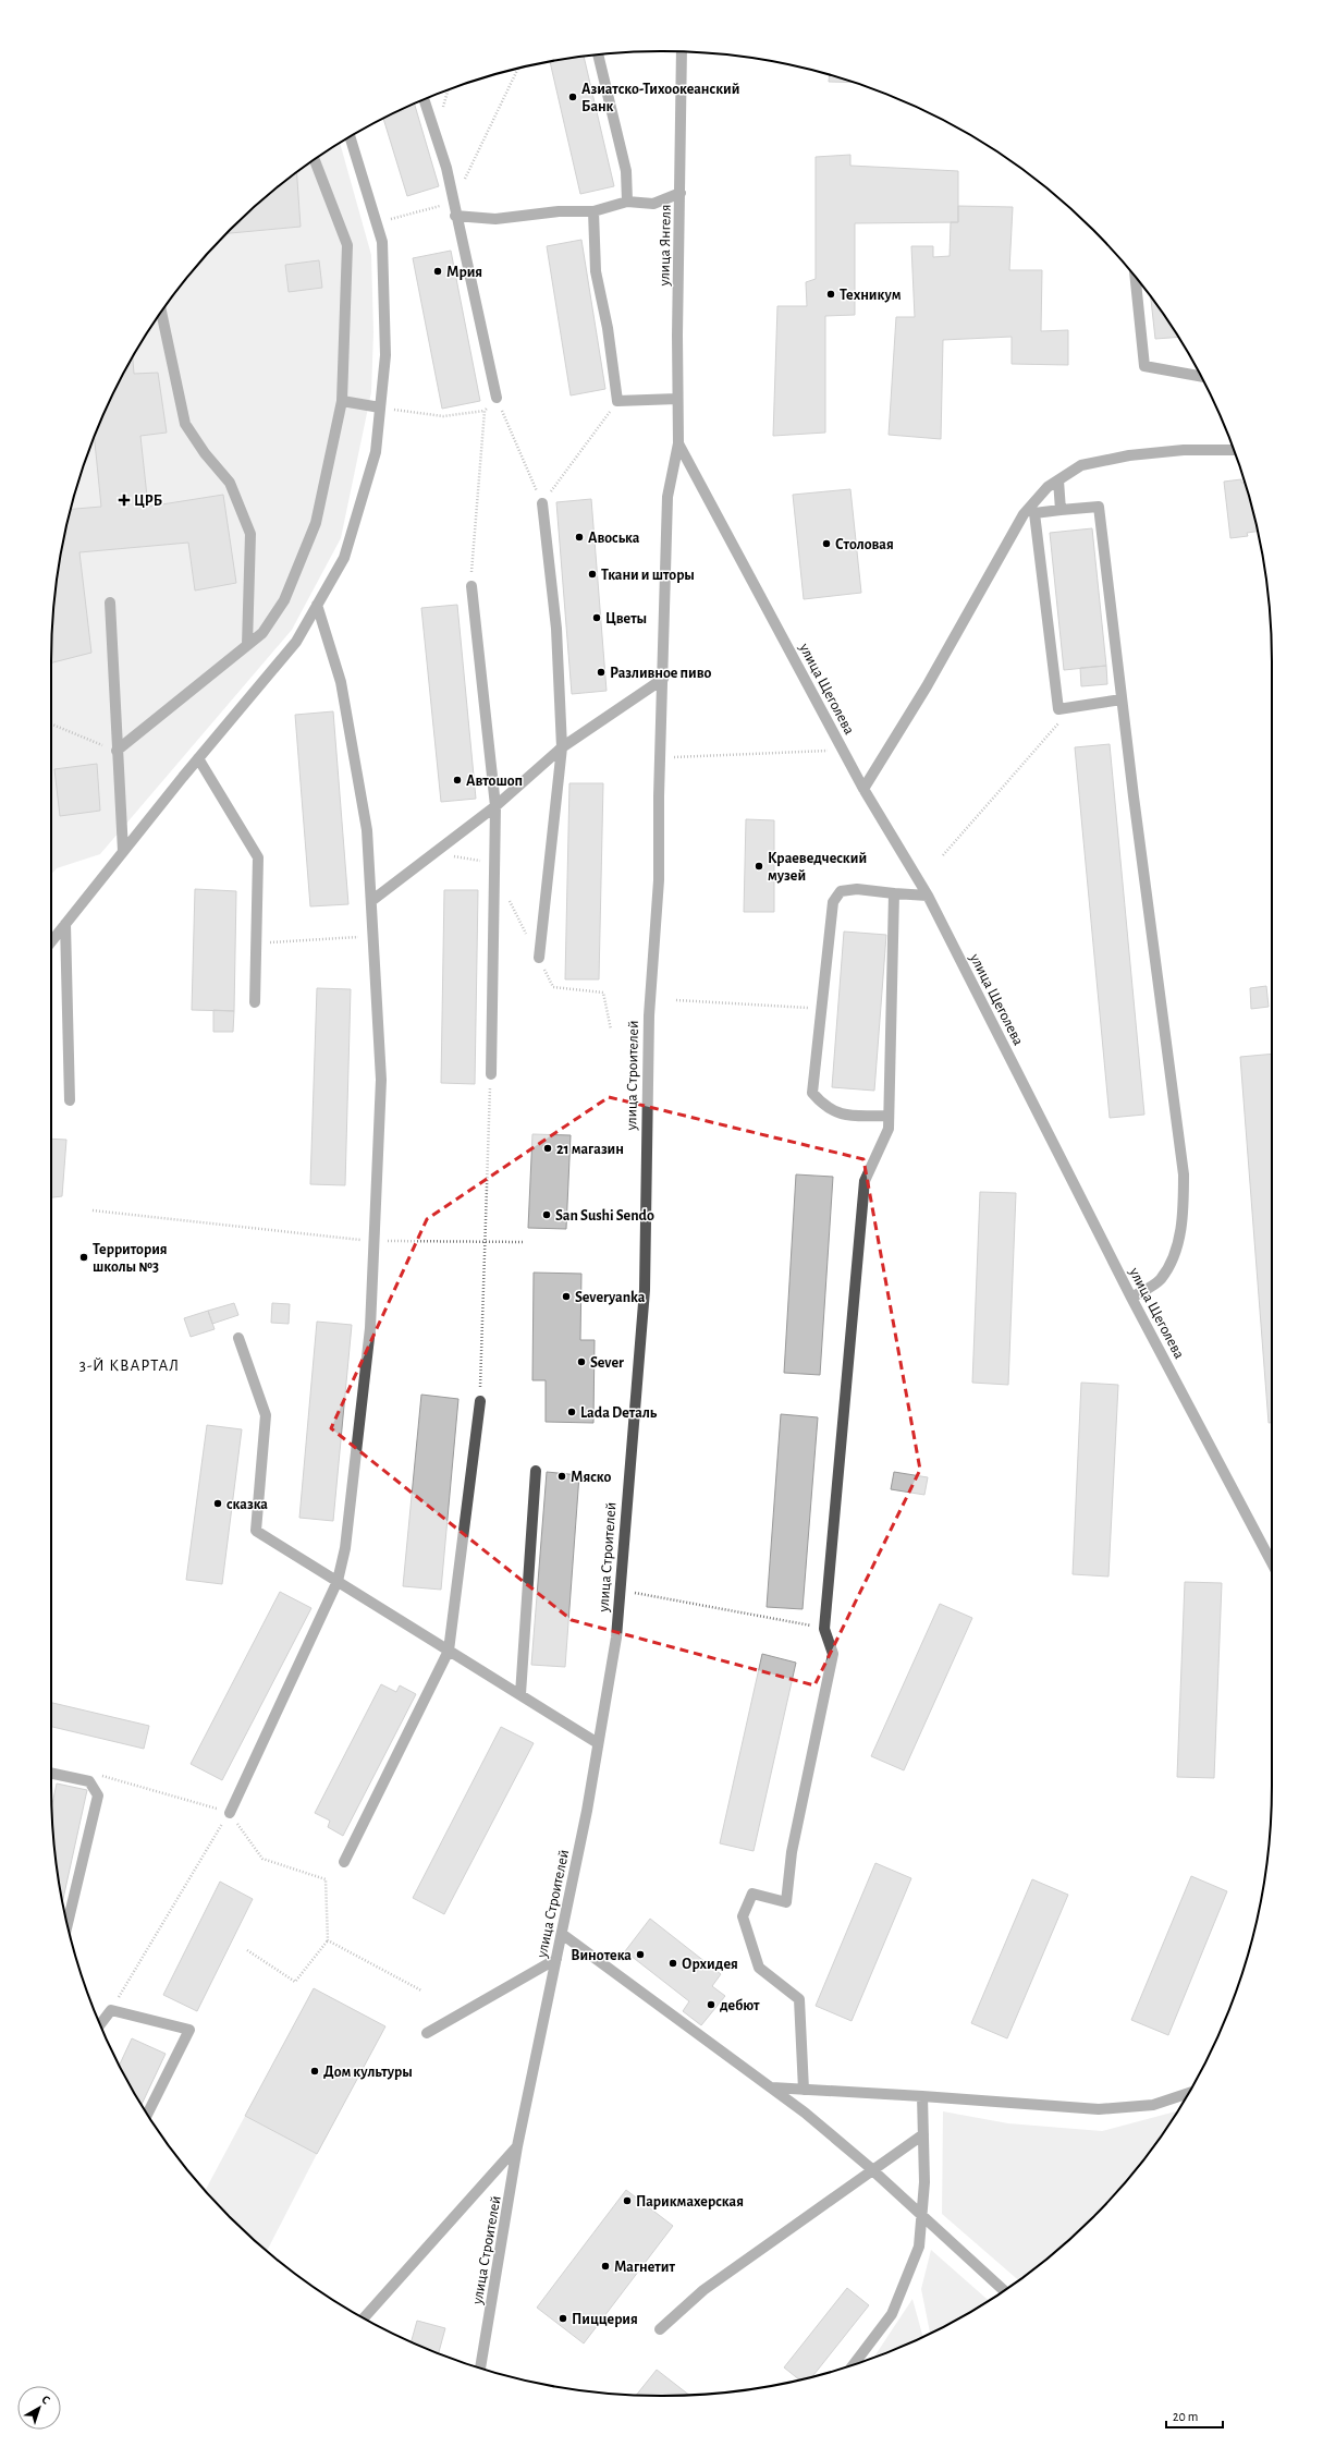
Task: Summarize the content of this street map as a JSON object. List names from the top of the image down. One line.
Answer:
{"streets":{"street":["улица Янгеля","улица Щеголева","улица Строителей"]},"crossings":[["улица Янгеля","улица Щеголева"],["улица Янгеля","улица Строителей"],["улица Щеголева","улица Строителей"]],"districts":["3-Й КВАРТАЛ"],"places":{"other":["Азиатско-Тихоокеанский Банк","Мрия","Техникум","Авоська","Столовая","Ткани и шторы","Цветы","Разливное пиво","Автошоп","Краеведческий музей","21 магазин","San Sushi Sendo","Территория школы №3","Severyanka","Sever","Lada Dеталь","Мяско","сказка","Винотека","Орхидея","дебют","Дом культуры","Парикмахерская","Магнетит","Пиццерия"],"health":["ЦРБ"]},"scale_bar":"20 m","north":"top right"}
